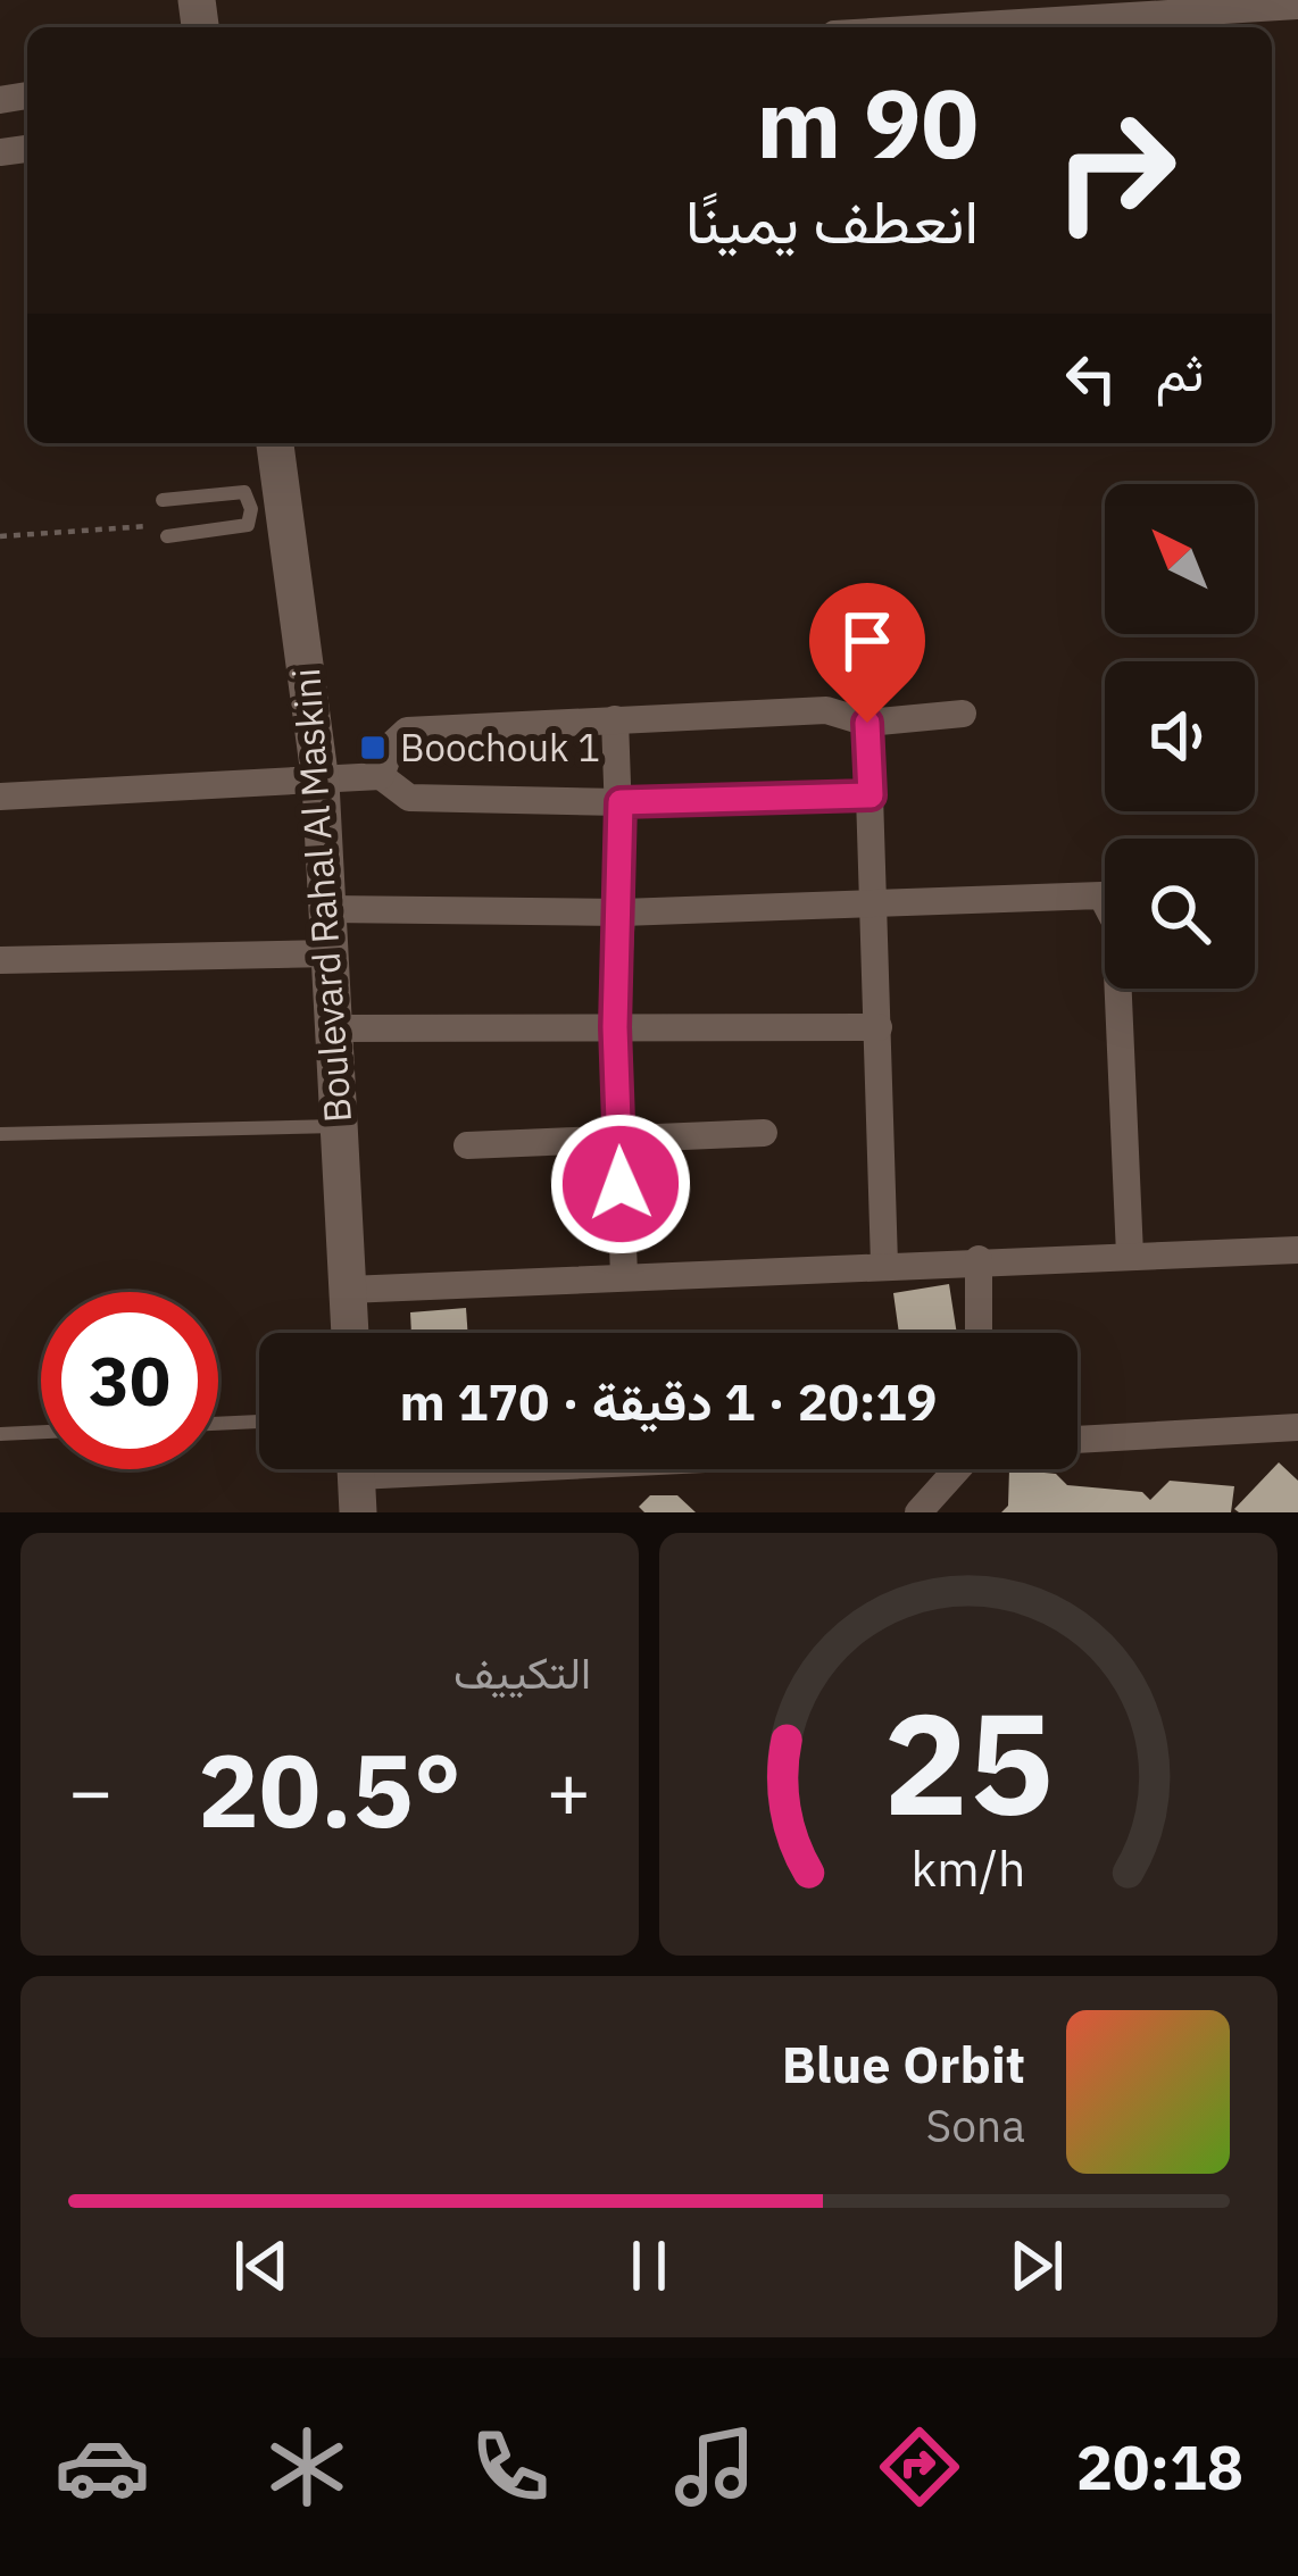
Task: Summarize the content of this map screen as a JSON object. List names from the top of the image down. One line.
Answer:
{"streets":{"street":["Boulevard Rahal Al Maskini"]},"places":{"transit":["Boochouk 1"]},"north":"top left","page":{"turn":["90 m","انعطف يمينًا"],"then":"ثم","limit":"30","trip":"20:19 · 1 دقيقة · 170 m","tile":"التكييف","heat":["−","20.5°","+"],"song":["Blue Orbit","Sona"],"tabs":"20:18","gauge":["25","km/h"]}}
